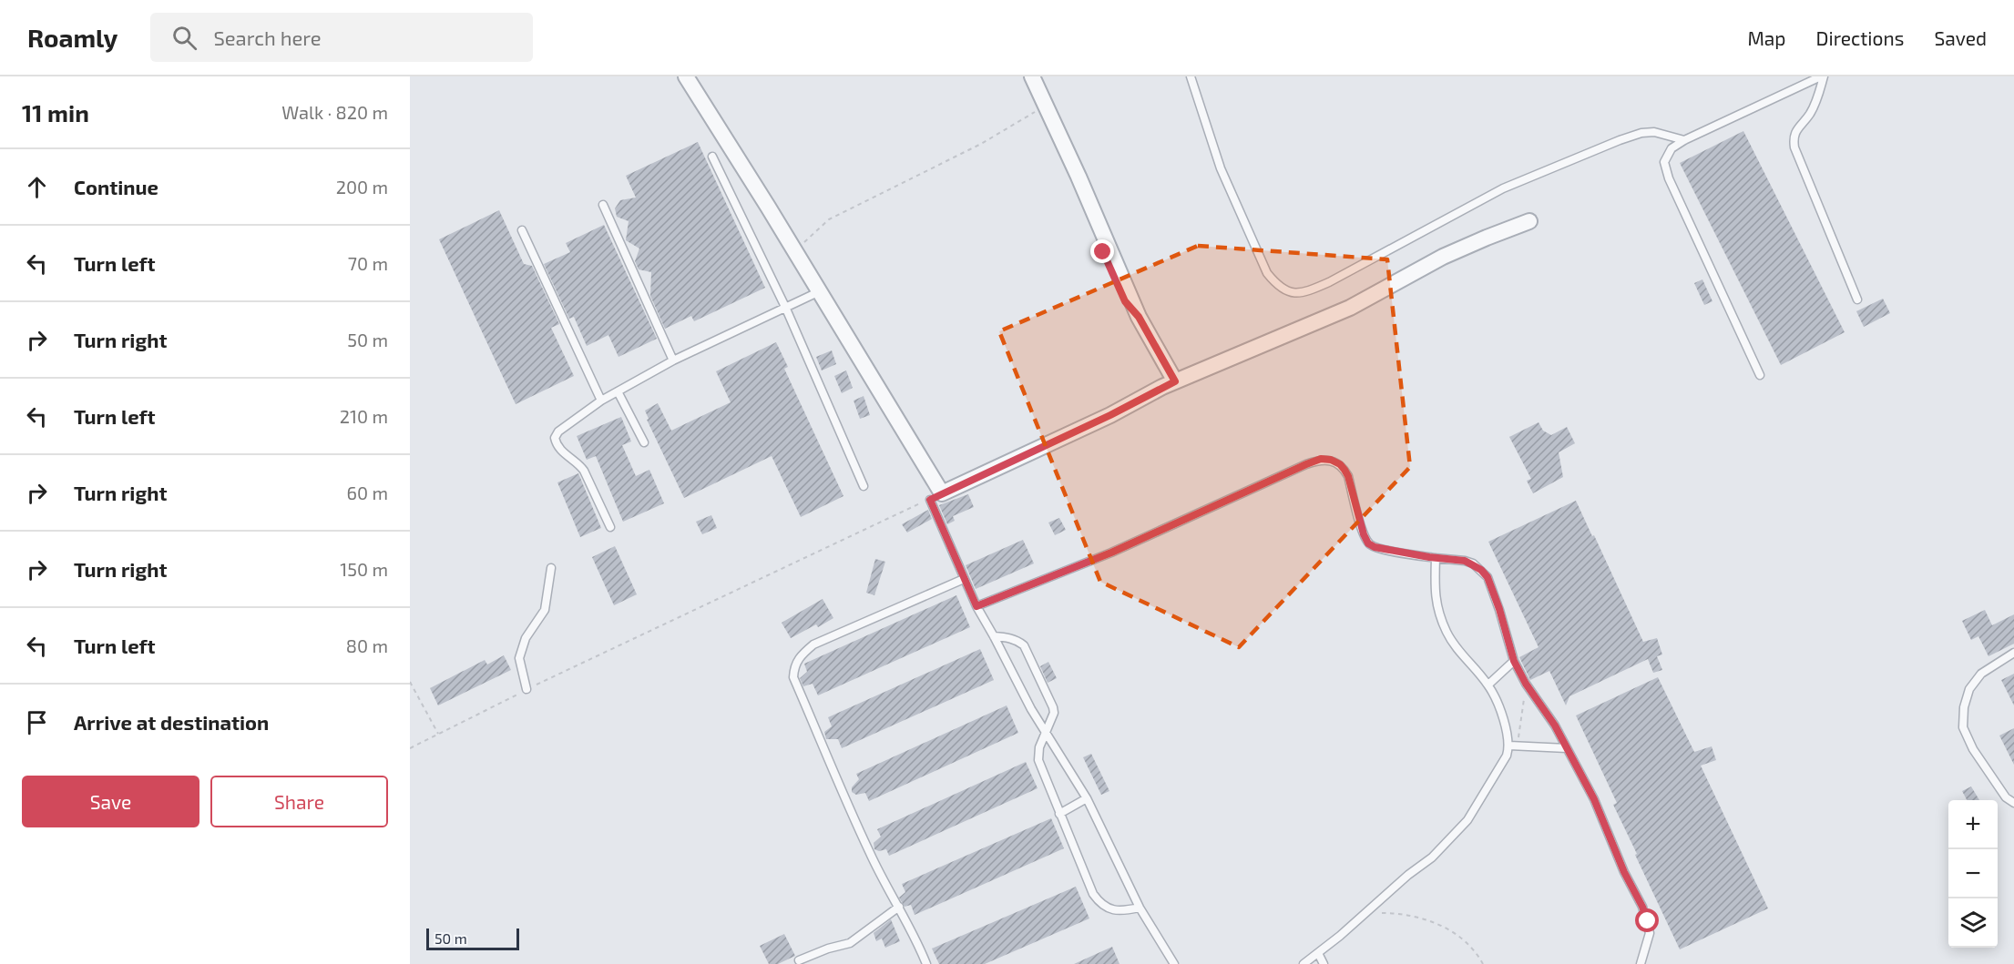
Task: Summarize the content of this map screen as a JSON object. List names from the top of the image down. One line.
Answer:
{"scale_bar":"50 m","page":{"header":"Roamly","search":"Search here","nav":["Map","Directions","Saved"],"heading":["11 min","Walk · 820 m"],"list":[["Continue","200 m"],["Turn left","70 m"],["Turn right","50 m"],["Turn left","210 m"],["Turn right","60 m"],["Turn right","150 m"],["Turn left","80 m"],"Arrive at destination"],"buttons":["Save","Share"],"map_buttons":["+","−"],"scale":"50 m"}}
